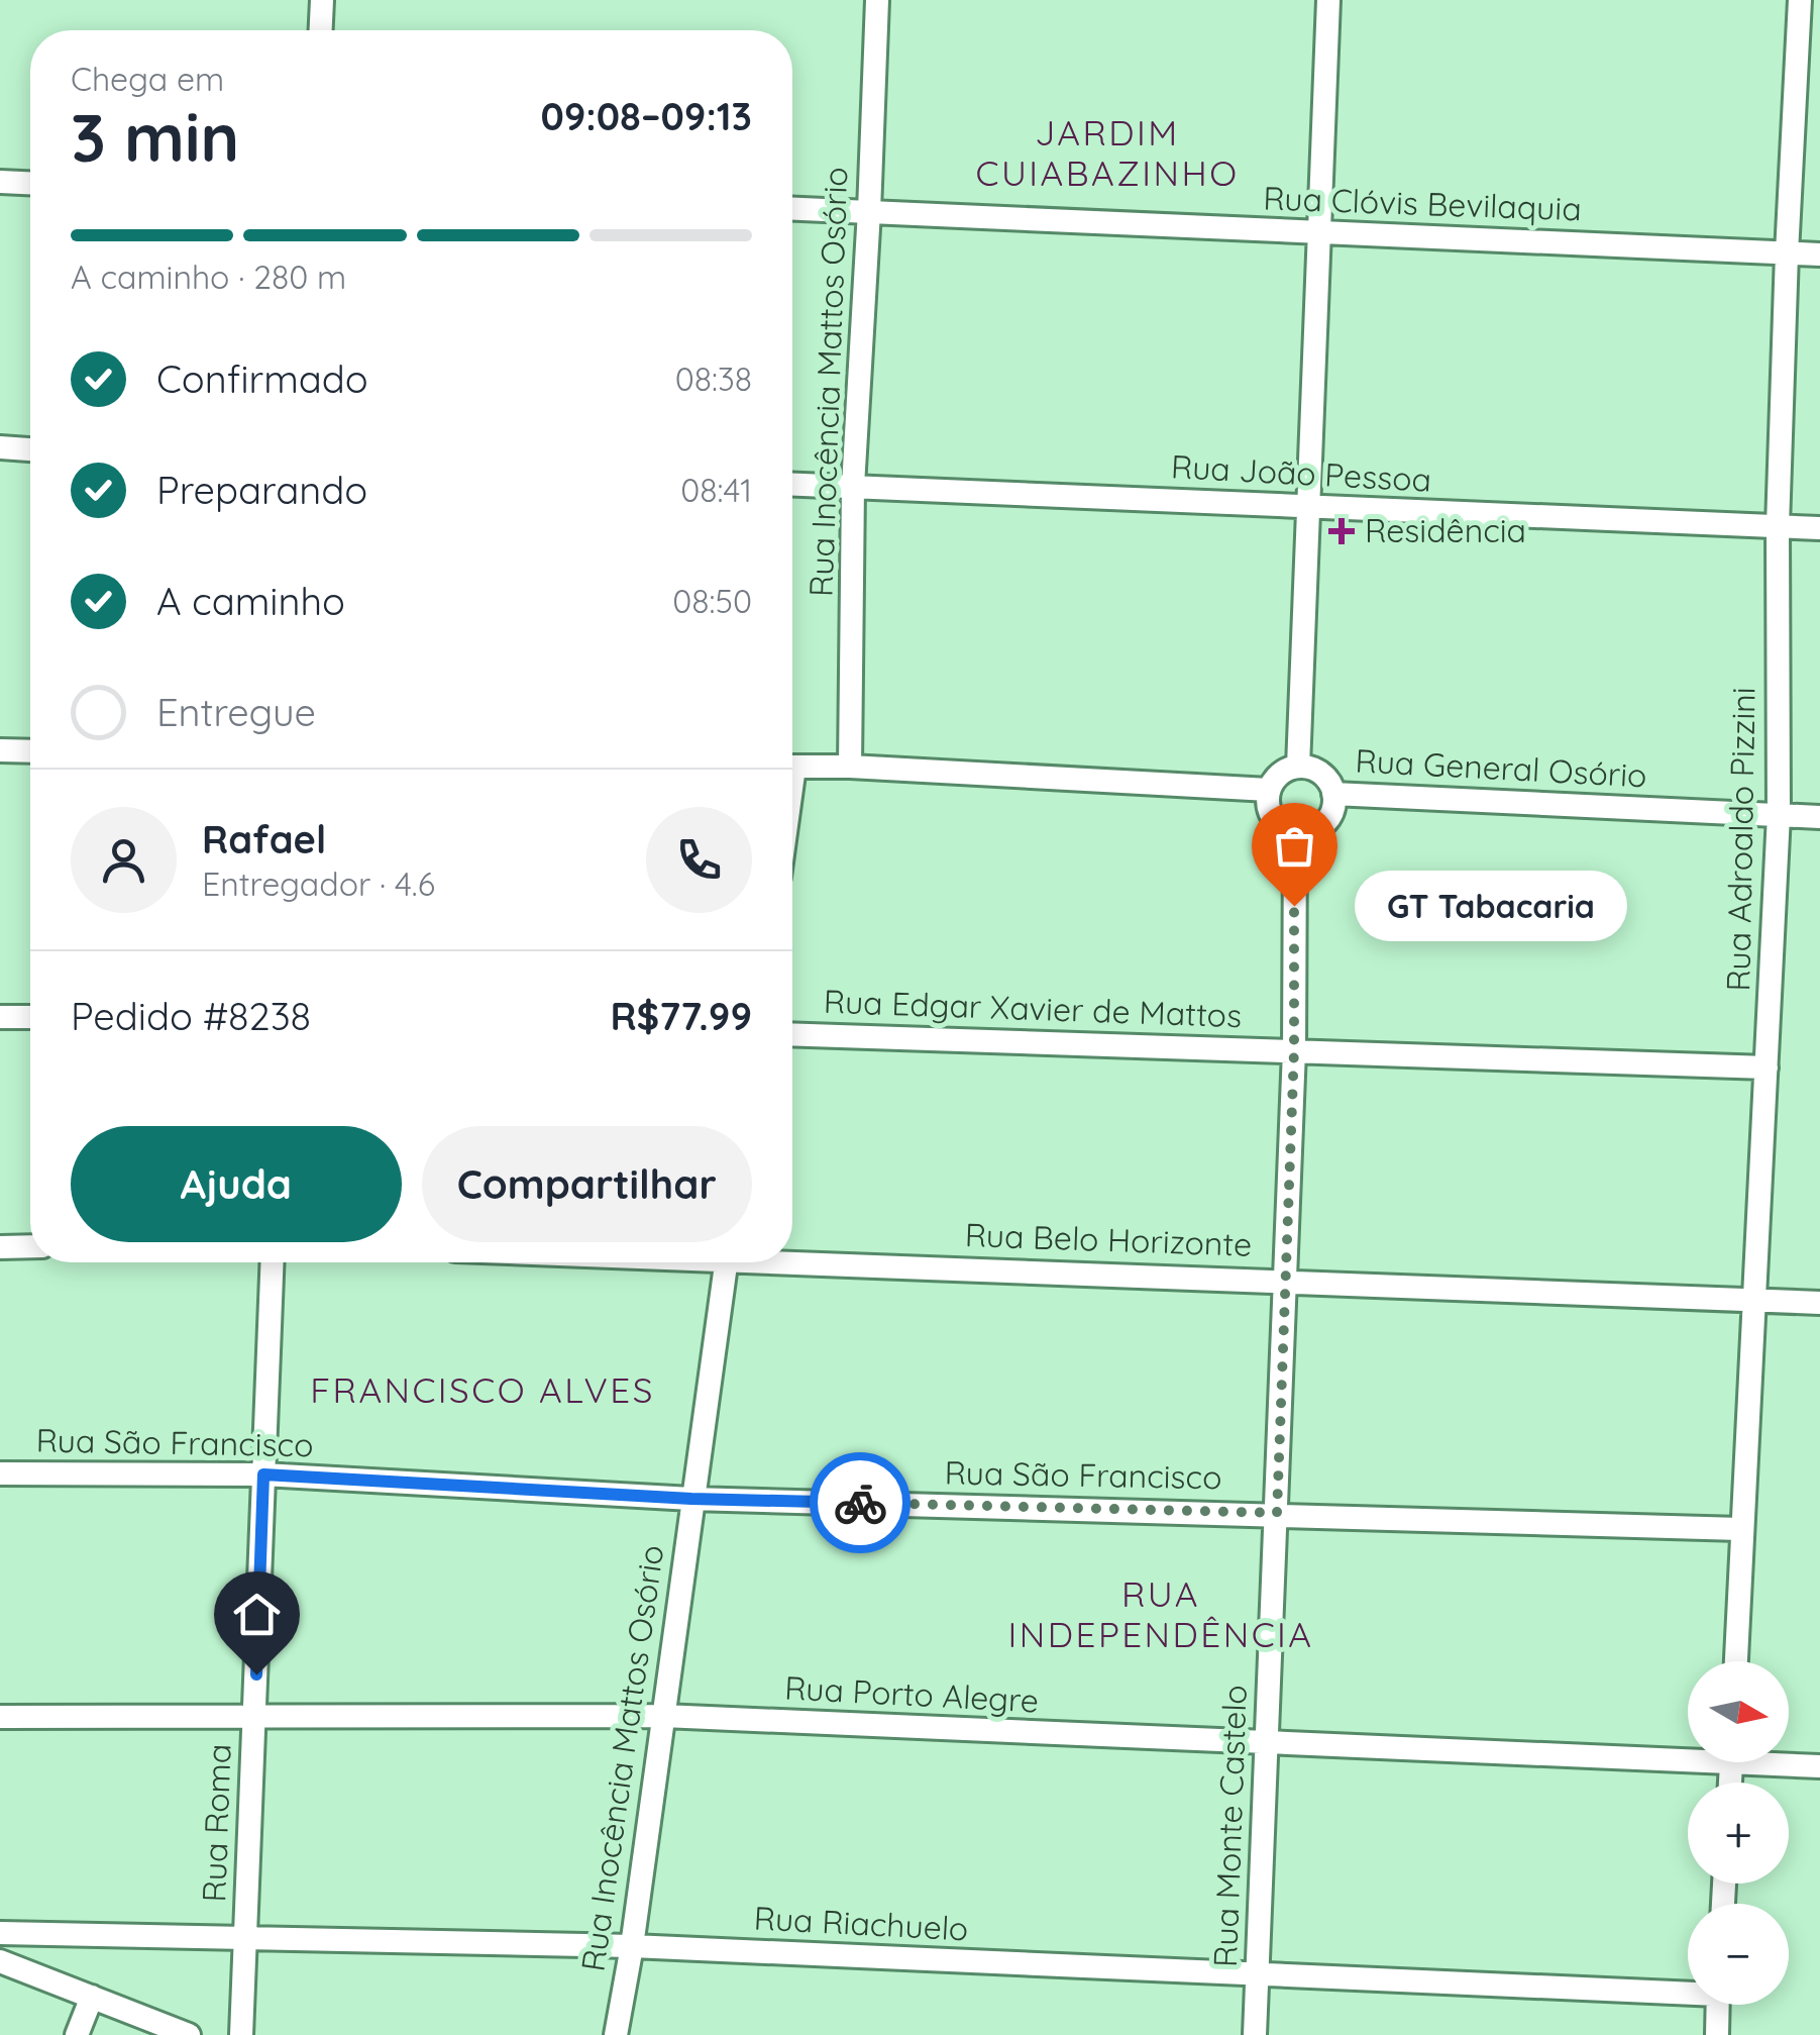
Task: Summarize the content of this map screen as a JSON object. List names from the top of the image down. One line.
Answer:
{"streets":{"street":["Rua Clóvis Bevilaquia","Rua Inocência Mattos Osório","Rua João Pessoa","Rua General Osório","Rua Adroaldo Pizzini","Rua Edgar Xavier de Mattos","Rua Belo Horizonte","Rua São Francisco","Rua Porto Alegre","Rua Roma","Rua Monte Castelo","Rua Riachuelo"]},"crossings":[["Rua Clóvis Bevilaquia","Rua Inocência Mattos Osório"],["Rua Clóvis Bevilaquia","Rua Adroaldo Pizzini"],["Rua Inocência Mattos Osório","Rua João Pessoa"],["Rua Inocência Mattos Osório","Rua São Francisco"],["Rua Inocência Mattos Osório","Rua Porto Alegre"],["Rua Inocência Mattos Osório","Rua Riachuelo"],["Rua João Pessoa","Rua Adroaldo Pizzini"],["Rua General Osório","Rua Adroaldo Pizzini"],["Rua General Osório","Rua Monte Castelo"],["Rua Adroaldo Pizzini","Rua Edgar Xavier de Mattos"],["Rua Adroaldo Pizzini","Rua Belo Horizonte"],["Rua Adroaldo Pizzini","Rua São Francisco"],["Rua Edgar Xavier de Mattos","Rua Monte Castelo"],["Rua Belo Horizonte","Rua Monte Castelo"],["Rua São Francisco","Rua Roma"],["Rua São Francisco","Rua Monte Castelo"],["Rua Porto Alegre","Rua Roma"],["Rua Porto Alegre","Rua Monte Castelo"],["Rua Roma","Rua Riachuelo"],["Rua Monte Castelo","Rua Riachuelo"]],"districts":["JARDIM CUIABAZINHO","FRANCISCO ALVES","RUA INDEPENDÊNCIA"],"places":{"health":["Residência"],"other":["GT Tabacaria"]},"north":"right","page":{"heading":["3 min","Chega em","09:08–09:13"],"panel":["Rafael","Entregador · 4.6","Pedido #8238","R$77.99"],"bar":"A caminho · 280 m","list":[["Confirmado","08:38"],["Preparando","08:41"],["A caminho","08:50"],"Entregue"],"bubble":"GT Tabacaria","buttons":["Ajuda","Compartilhar"],"map_buttons":["+","−"]}}
